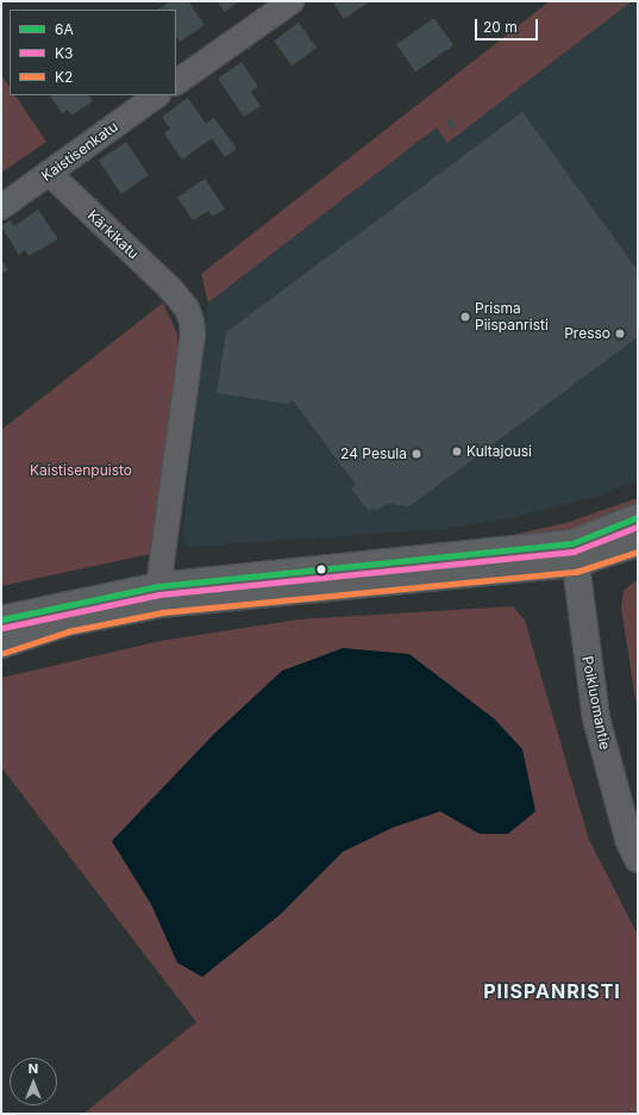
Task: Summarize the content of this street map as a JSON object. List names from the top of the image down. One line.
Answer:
{"streets":{"street":["Kaistisenkatu","Kärkikatu","Poikluomantie"]},"crossings":[["Kaistisenkatu","Kärkikatu"]],"districts":["PIISPANRISTI"],"parks":["Kaistisenpuisto"],"places":["Prisma Piispanristi","Presso","Kultajousi","24 Pesula"],"lines":["transit line 6A","transit line K3","transit line K2"],"legend":["6A","K3","K2"],"scale_bar":"20 m","north":"top"}
